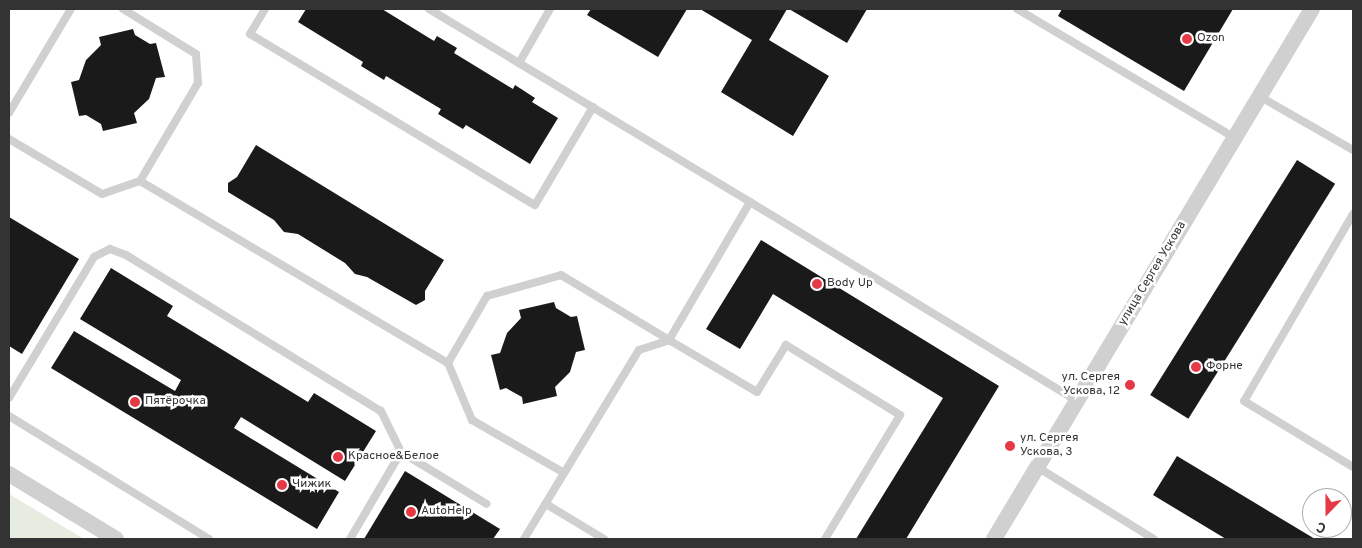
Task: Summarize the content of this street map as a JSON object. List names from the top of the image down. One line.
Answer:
{"streets":{"street":["улица Сергея Ускова"]},"places":["Ozon","Body Up","Форне","ул. Сергея Ускова, 12","Пятёрочка","ул. Сергея Ускова, 3","Красное&Белое","Чижик","AutoHelp"],"north":"bottom"}
